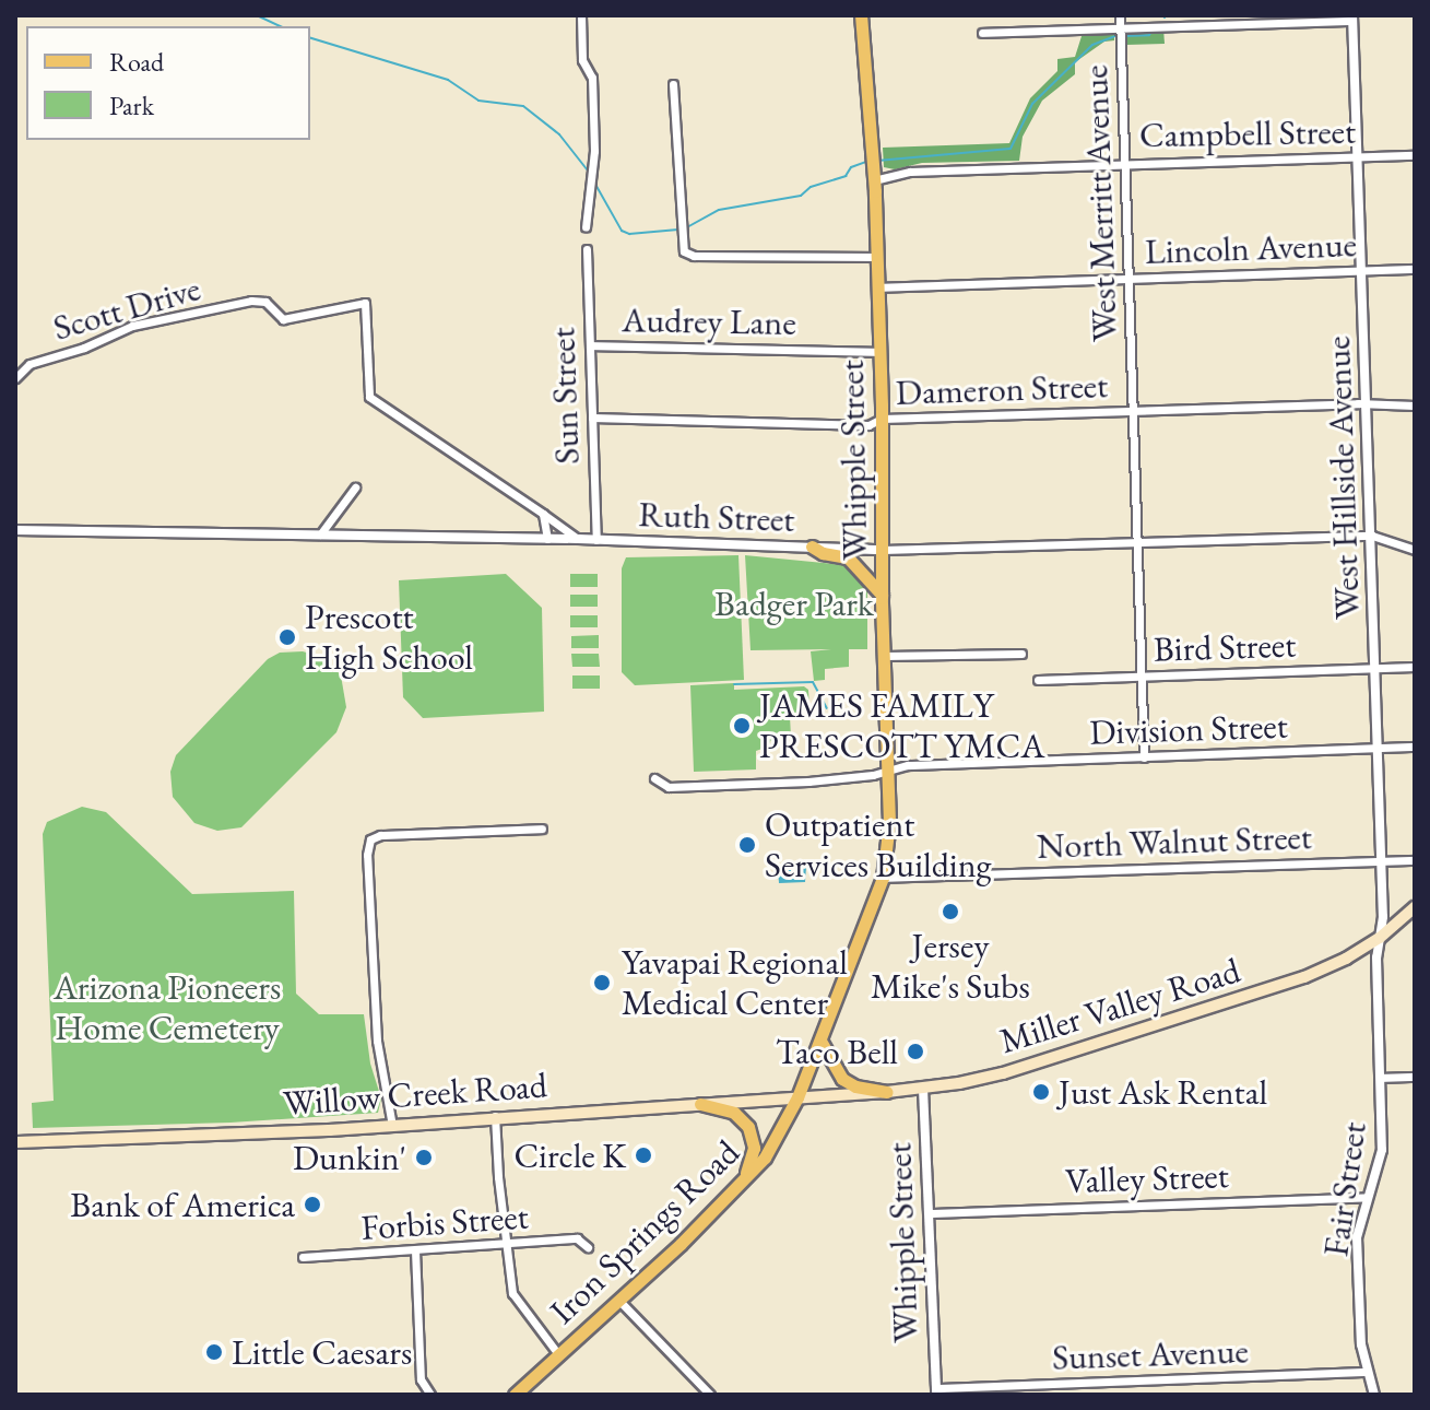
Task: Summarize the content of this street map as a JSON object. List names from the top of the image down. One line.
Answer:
{"streets":{"main road":["Whipple Street","Miller Valley Road","Willow Creek Road","Iron Springs Road"],"street":["Campbell Street","West Merritt Avenue","Lincoln Avenue","Scott Drive","Audrey Lane","Dameron Street","Sun Street","West Hillside Avenue","Ruth Street","Bird Street","Division Street","North Walnut Street","Valley Street","Fair Street","Forbis Street","Sunset Avenue"]},"crossings":[["Campbell Street","West Merritt Avenue"],["Campbell Street","Whipple Street"],["Campbell Street","West Hillside Avenue"],["West Merritt Avenue","Lincoln Avenue"],["West Merritt Avenue","Dameron Street"],["West Merritt Avenue","Ruth Street"],["West Merritt Avenue","Bird Street"],["West Merritt Avenue","Division Street"],["Lincoln Avenue","Whipple Street"],["Lincoln Avenue","West Hillside Avenue"],["Scott Drive","Ruth Street"],["Audrey Lane","Sun Street"],["Audrey Lane","Whipple Street"],["Dameron Street","Sun Street"],["Dameron Street","Whipple Street"],["Dameron Street","West Hillside Avenue"],["Sun Street","Ruth Street"],["Whipple Street","Ruth Street"],["Whipple Street","Division Street"],["Whipple Street","North Walnut Street"],["Whipple Street","Miller Valley Road"],["Whipple Street","Willow Creek Road"],["Whipple Street","Valley Street"],["Whipple Street","Iron Springs Road"],["Whipple Street","Sunset Avenue"],["West Hillside Avenue","Ruth Street"],["West Hillside Avenue","Bird Street"],["West Hillside Avenue","Division Street"],["West Hillside Avenue","North Walnut Street"],["West Hillside Avenue","Miller Valley Road"],["West Hillside Avenue","Fair Street"],["Miller Valley Road","Willow Creek Road"],["Miller Valley Road","Fair Street"],["Willow Creek Road","Iron Springs Road"],["Valley Street","Fair Street"],["Fair Street","Sunset Avenue"]],"parks":["Badger Park","Arizona Pioneers Home Cemetery"],"places":["Prescott High School","JAMES FAMILY PRESCOTT YMCA","Outpatient Services Building","Jersey Mike's Subs","Yavapai Regional Medical Center","Taco Bell","Just Ask Rental","Circle K","Dunkin'","Bank of America","Little Caesars"],"legend":["Road","Park"]}
